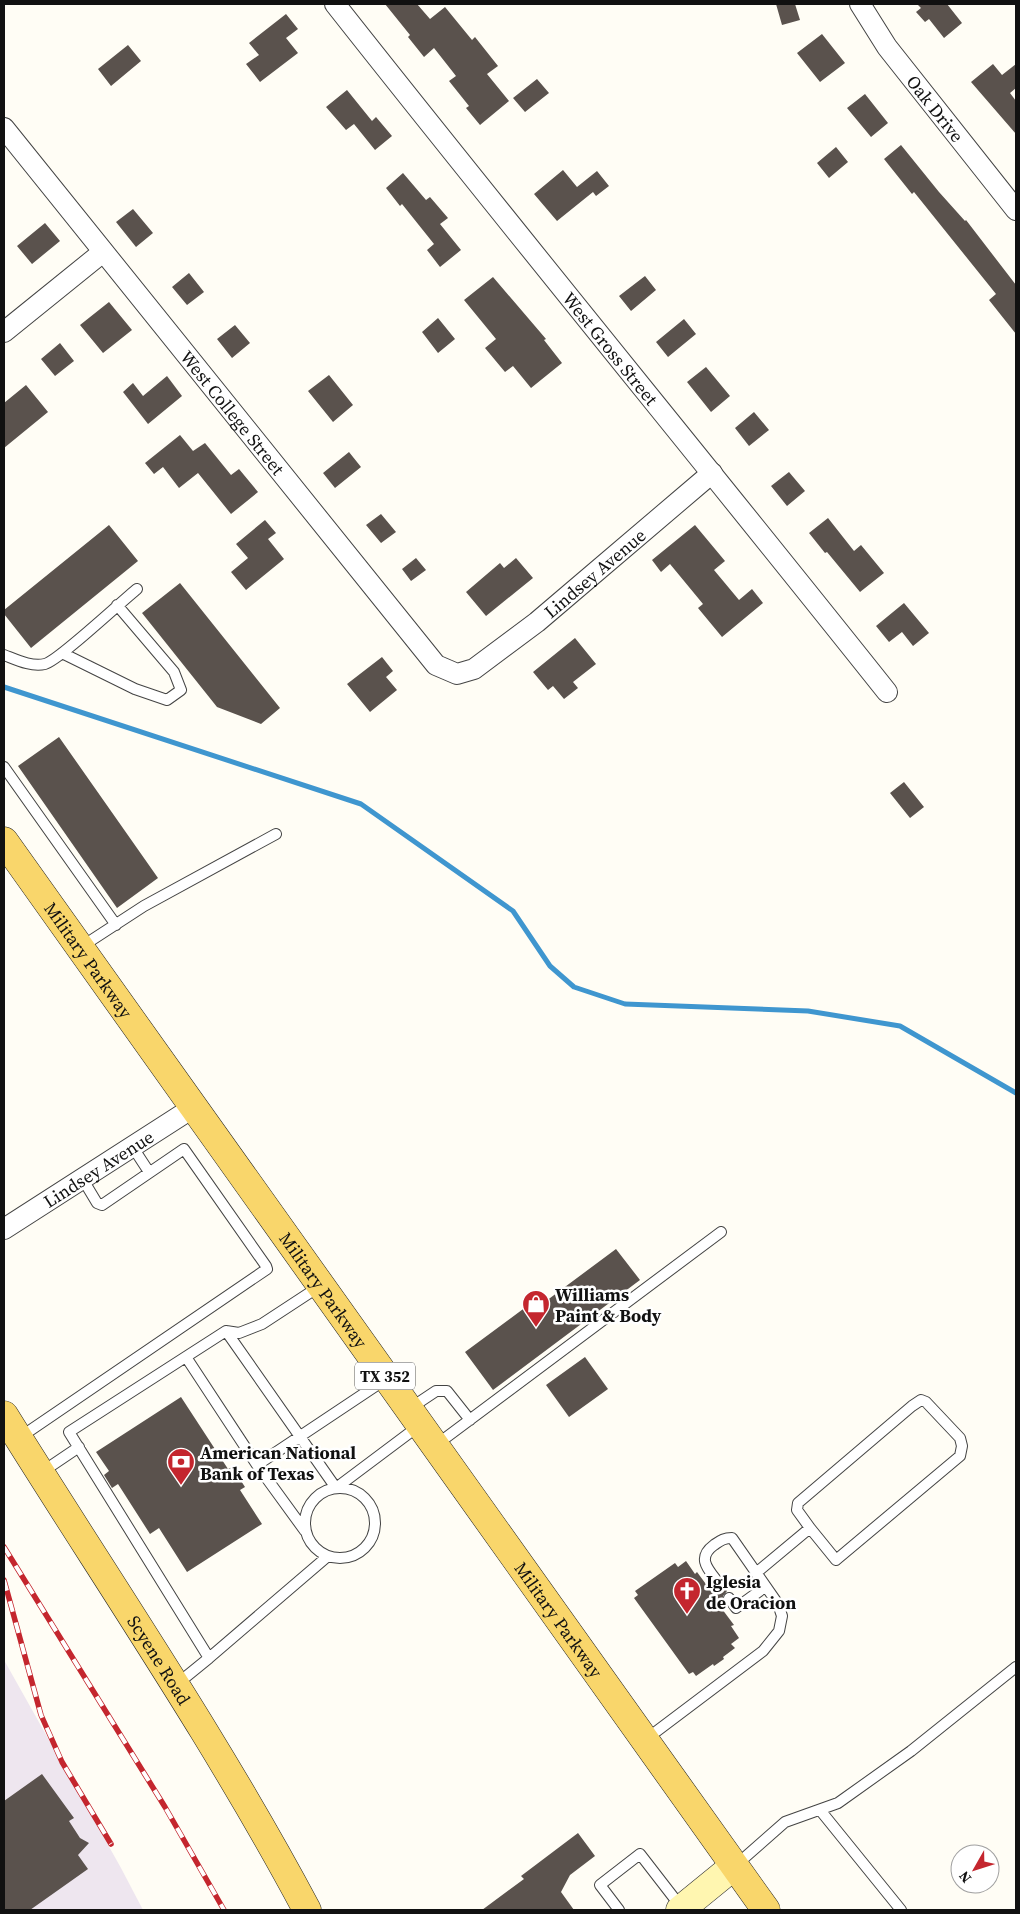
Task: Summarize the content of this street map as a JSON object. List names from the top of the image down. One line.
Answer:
{"streets":{"main road":["Military Parkway","TX 352","Scyene Road"],"street":["Oak Drive","West Gross Street","West College Street","Lindsey Avenue"]},"crossings":[["West Gross Street","Lindsey Avenue"],["West College Street","Lindsey Avenue"],["Lindsey Avenue","Military Parkway"]],"places":{"shop":["Williams Paint & Body"],"bank":["American National Bank of Texas"],"church":["Iglesia de Oracion"]},"north":"bottom left"}
